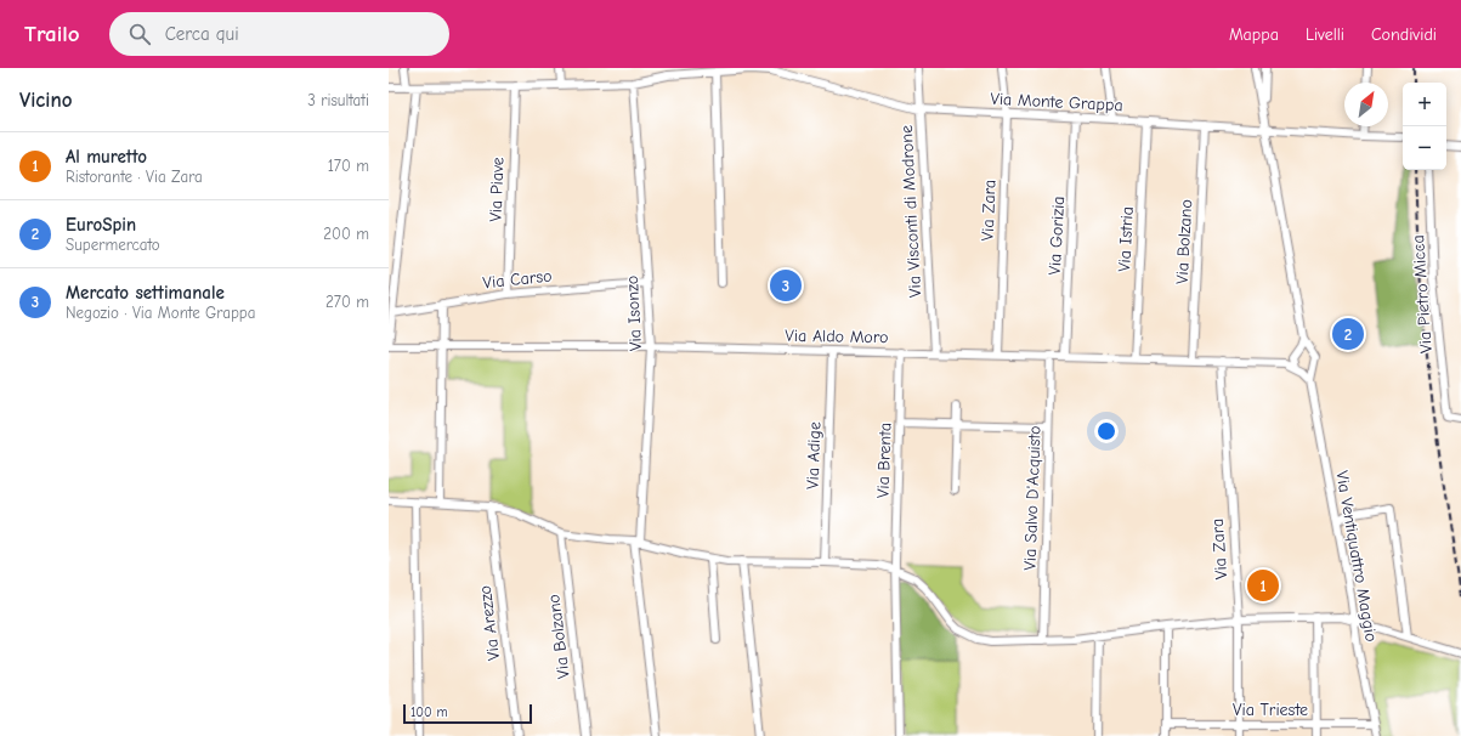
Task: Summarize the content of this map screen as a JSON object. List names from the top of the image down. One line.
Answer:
{"streets":{"street":["Via Monte Grappa","Via Piave","Via Zara","Via Visconti di Modrone","Via Gorizia","Via Istria","Via Bolzano","Via Carso","Via Pietro Micca","Via Isonzo","Via Aldo Moro","Via Adige","Via Brenta","Via Salvo D'Acquisto","Via Ventiquattro Maggio","Via Arezzo","Via Trieste"]},"crossings":[["Via Monte Grappa","Via Piave"],["Via Monte Grappa","Via Zara"],["Via Monte Grappa","Via Visconti di Modrone"],["Via Monte Grappa","Via Gorizia"],["Via Monte Grappa","Via Istria"],["Via Monte Grappa","Via Bolzano"],["Via Monte Grappa","Via Isonzo"],["Via Piave","Via Carso"],["Via Zara","Via Aldo Moro"],["Via Zara","Via Trieste"],["Via Visconti di Modrone","Via Aldo Moro"],["Via Gorizia","Via Aldo Moro"],["Via Istria","Via Aldo Moro"],["Via Bolzano","Via Aldo Moro"],["Via Carso","Via Isonzo"],["Via Isonzo","Via Aldo Moro"],["Via Aldo Moro","Via Adige"],["Via Aldo Moro","Via Brenta"],["Via Aldo Moro","Via Salvo D'Acquisto"],["Via Aldo Moro","Via Ventiquattro Maggio"],["Via Ventiquattro Maggio","Via Trieste"]],"scale_bar":"100 m","north":"top right","page":{"header":"Trailo","search":"Cerca qui","nav":["Mappa","Livelli","Condividi"],"heading":["Vicino","3 risultati"],"map_buttons":["+","−"],"list":[{"mark":"1","name":"Al muretto","note":"Ristorante · Via Zara","value":"170 m"},{"mark":"2","name":"EuroSpin","note":"Supermercato","value":"200 m"},{"mark":"3","name":"Mercato settimanale","note":"Negozio · Via Monte Grappa","value":"270 m"}],"pins":["3","2","1"],"scale":"100 m"}}
